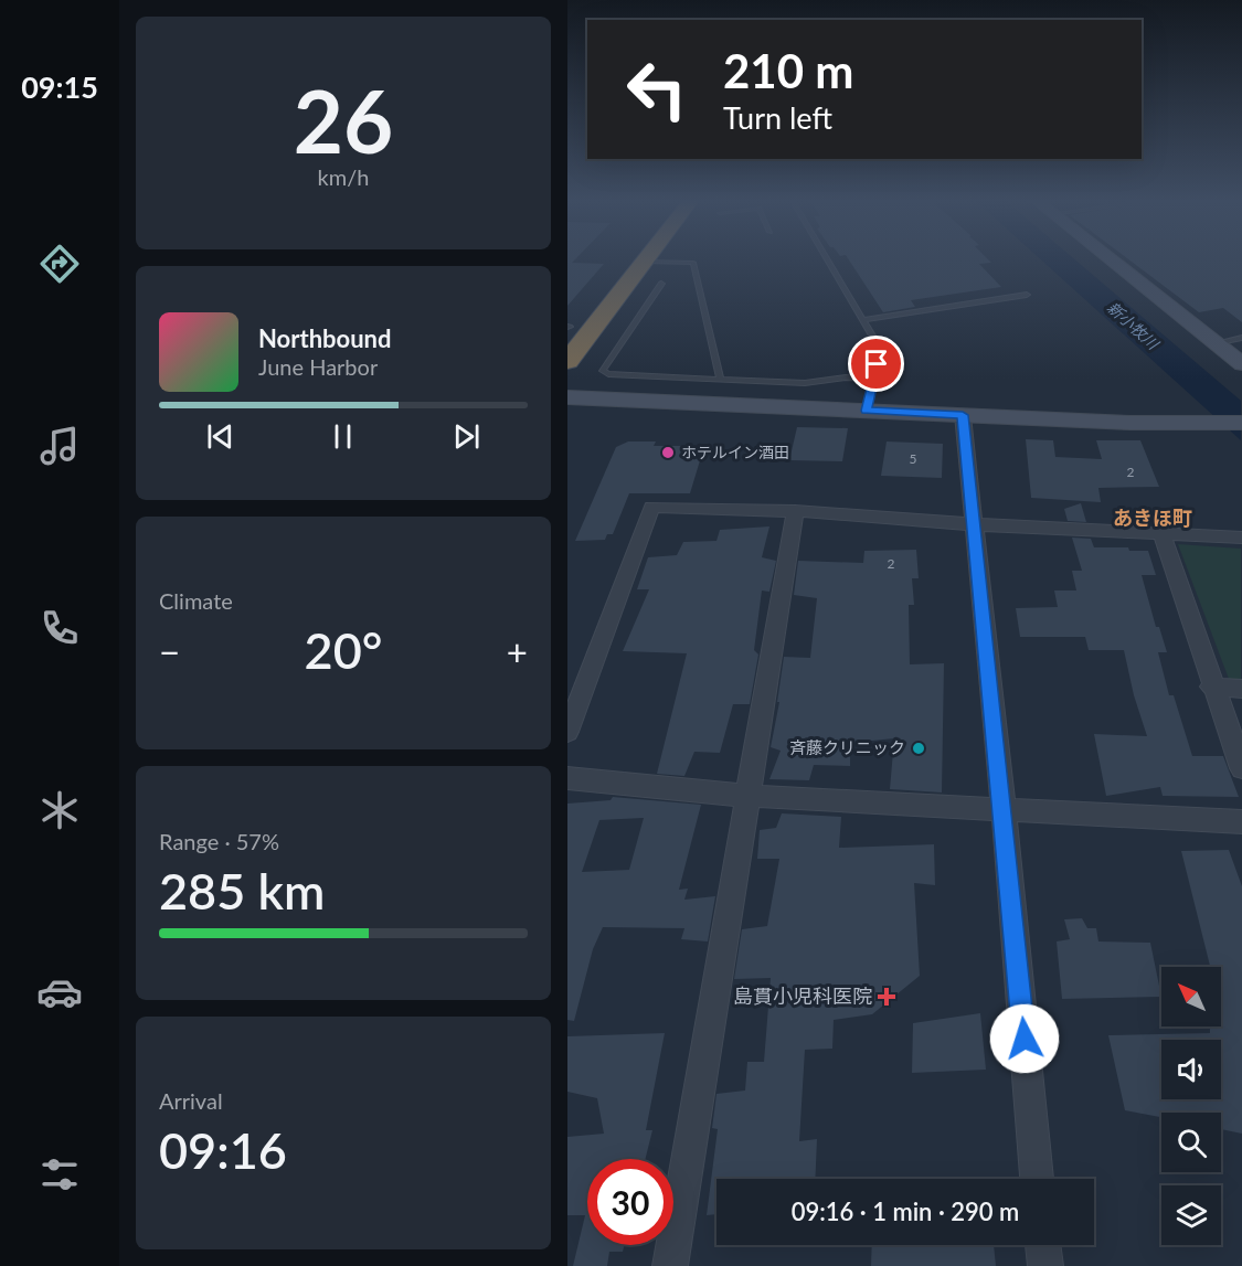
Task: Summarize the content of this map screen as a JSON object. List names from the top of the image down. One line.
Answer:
{"districts":["あきほ町"],"water":["新小牧川"],"places":{"other":["ホテルイン酒田","斉藤クリニック"],"health":["島貫小児科医院"]},"house_numbers":["5","2","2"],"north":"top left","page":{"tabs":"09:15","tile":[["26","km/h"],"Climate",["Range · 57%","285 km"],["Arrival","09:16"]],"turn":["210 m","Turn left"],"song":["Northbound","June Harbor"],"heat":["−","20°","+"],"limit":"30","trip":"09:16 · 1 min · 290 m"}}
